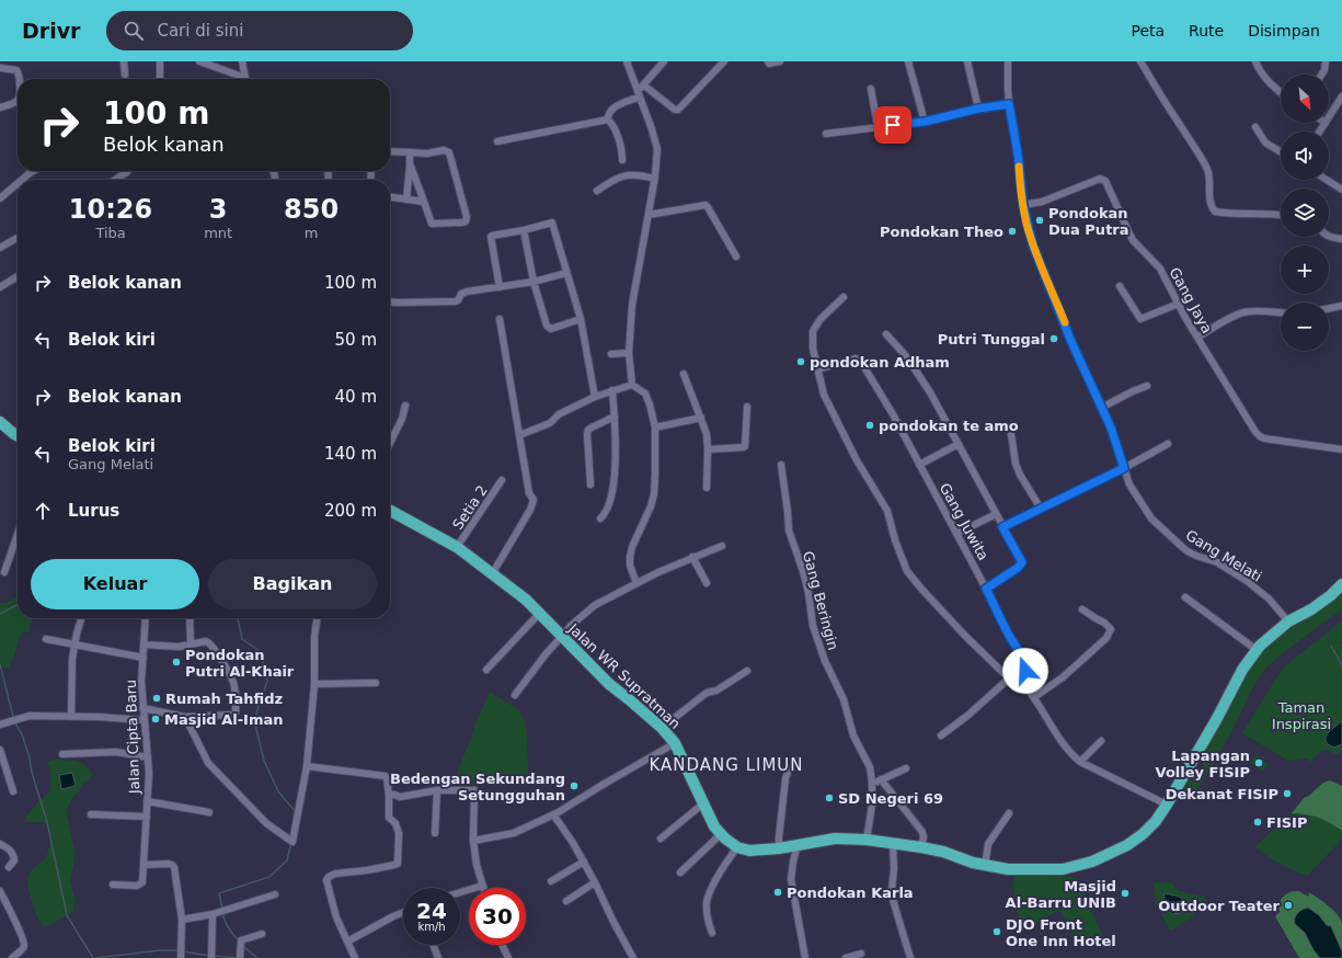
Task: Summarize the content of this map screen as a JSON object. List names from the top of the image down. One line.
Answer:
{"streets":{"highway":["Jalan WR Supratman"],"street":["Gang Jaya","Setia 2","Gang Juwita","Gang Melati","Gang Beringin","Jalan Cipta Baru"]},"crossings":[["Gang Jaya","Gang Melati"],["Setia 2","Jalan WR Supratman"]],"districts":["KANDANG LIMUN"],"parks":["Taman Inspirasi"],"places":["Pondokan Dua Putra","Pondokan Theo","Putri Tunggal","pondokan Adham","pondokan te amo","Pondokan Putri Al-Khair","Rumah Tahfidz","Masjid Al-Iman","Lapangan Volley FISIP","Bedengan Sekundang Setungguhan","Dekanat FISIP","SD Negeri 69","FISIP","Pondokan Karla","Masjid Al-Barru UNIB","Outdoor Teater","DJO Front One Inn Hotel"],"north":"bottom right","page":{"header":"Drivr","search":"Cari di sini","nav":["Peta","Rute","Disimpan"],"map_buttons":["+","−"],"turn":["100 m","Belok kanan"],"eta":["10:26","Tiba","3","mnt","850","m"],"list":[{"name":"Belok kanan","value":"100 m"},{"name":"Belok kiri","value":"50 m"},{"name":"Belok kanan","value":"40 m"},{"name":"Belok kiri","note":"Gang Melati","value":"140 m"},{"name":"Lurus","value":"200 m"}],"buttons":["Keluar","Bagikan"],"speed":"24 km/h","limit":"30"}}
